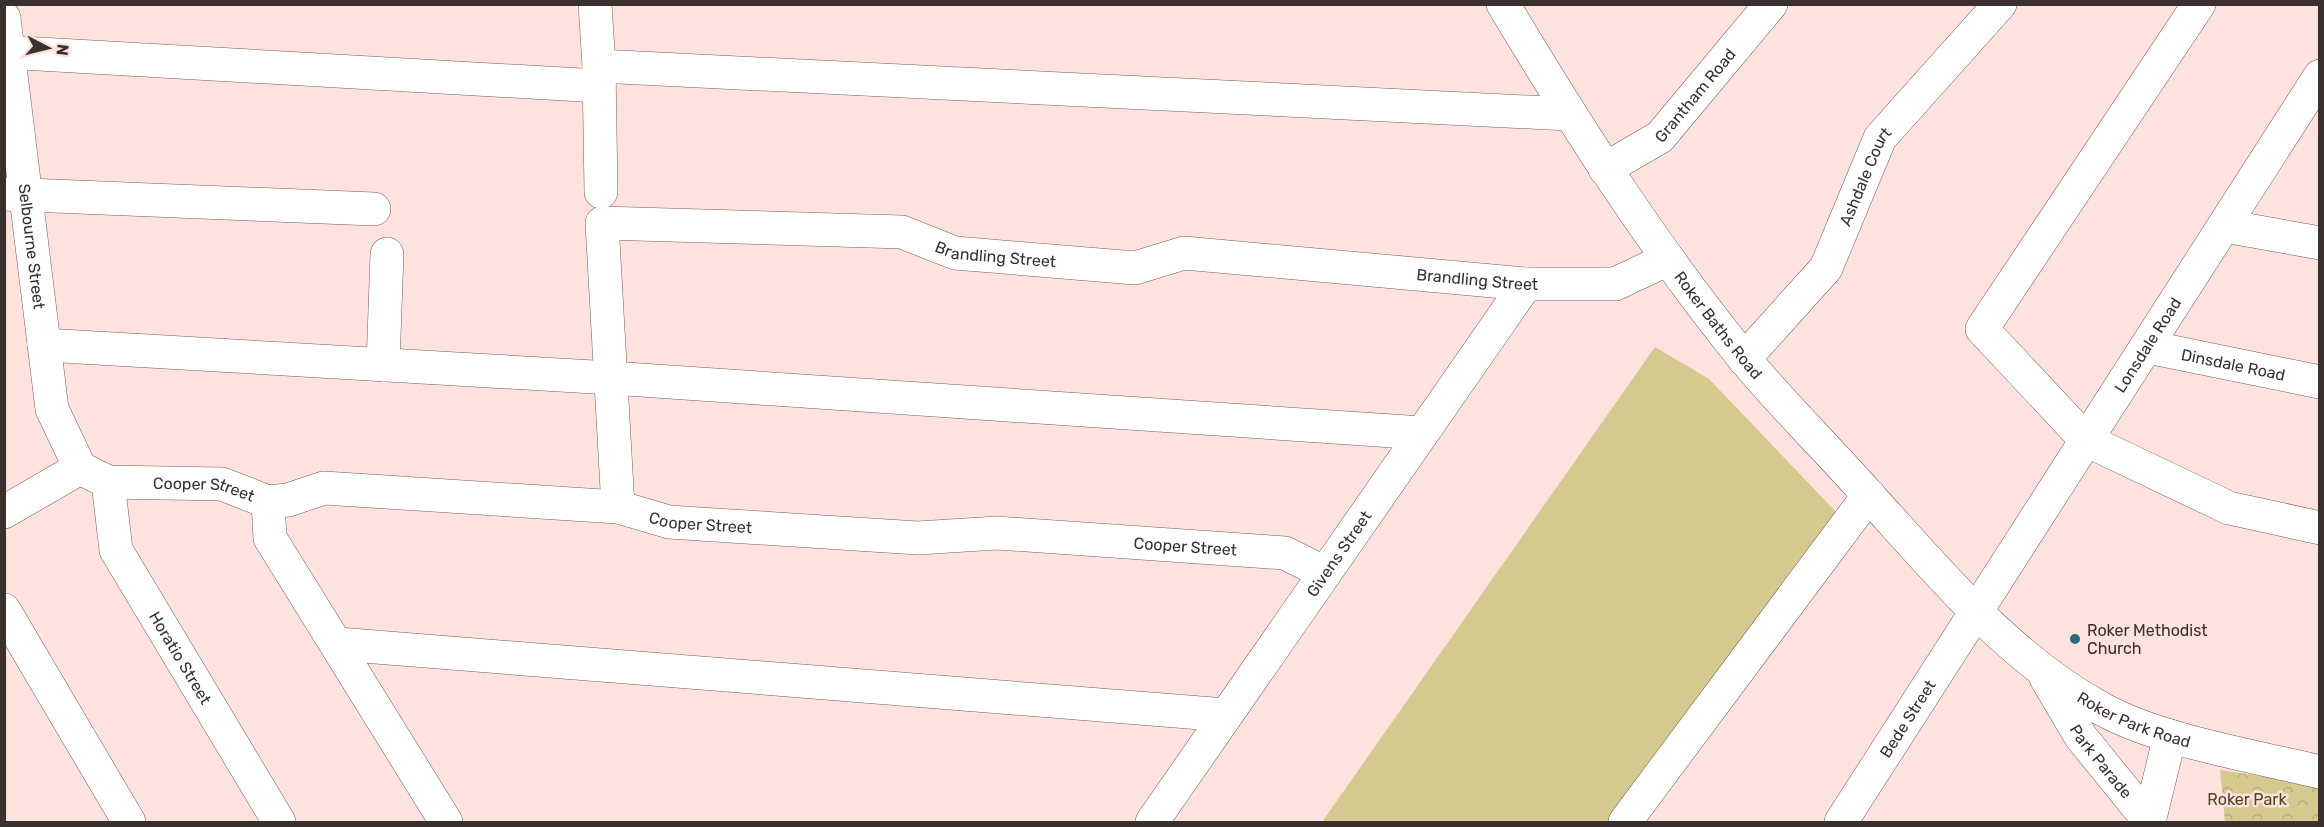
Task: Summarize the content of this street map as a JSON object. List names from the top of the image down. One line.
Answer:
{"streets":{"street":["Grantham Road","Ashdale Court","Selbourne Street","Brandling Street","Roker Baths Road","Lonsdale Road","Dinsdale Road","Cooper Street","Givens Street","Horatio Street","Roker Park Road","Bede Street","Park Parade"]},"crossings":[["Grantham Road","Roker Baths Road"],["Ashdale Court","Roker Baths Road"],["Selbourne Street","Cooper Street"],["Selbourne Street","Horatio Street"],["Brandling Street","Roker Baths Road"],["Brandling Street","Cooper Street"],["Brandling Street","Givens Street"],["Roker Baths Road","Lonsdale Road"],["Roker Baths Road","Roker Park Road"],["Roker Baths Road","Bede Street"],["Lonsdale Road","Dinsdale Road"],["Lonsdale Road","Roker Park Road"],["Lonsdale Road","Bede Street"],["Cooper Street","Givens Street"],["Cooper Street","Horatio Street"],["Roker Park Road","Bede Street"],["Roker Park Road","Park Parade"]],"parks":["Roker Park"],"places":["Roker Methodist Church"],"north":"right"}
